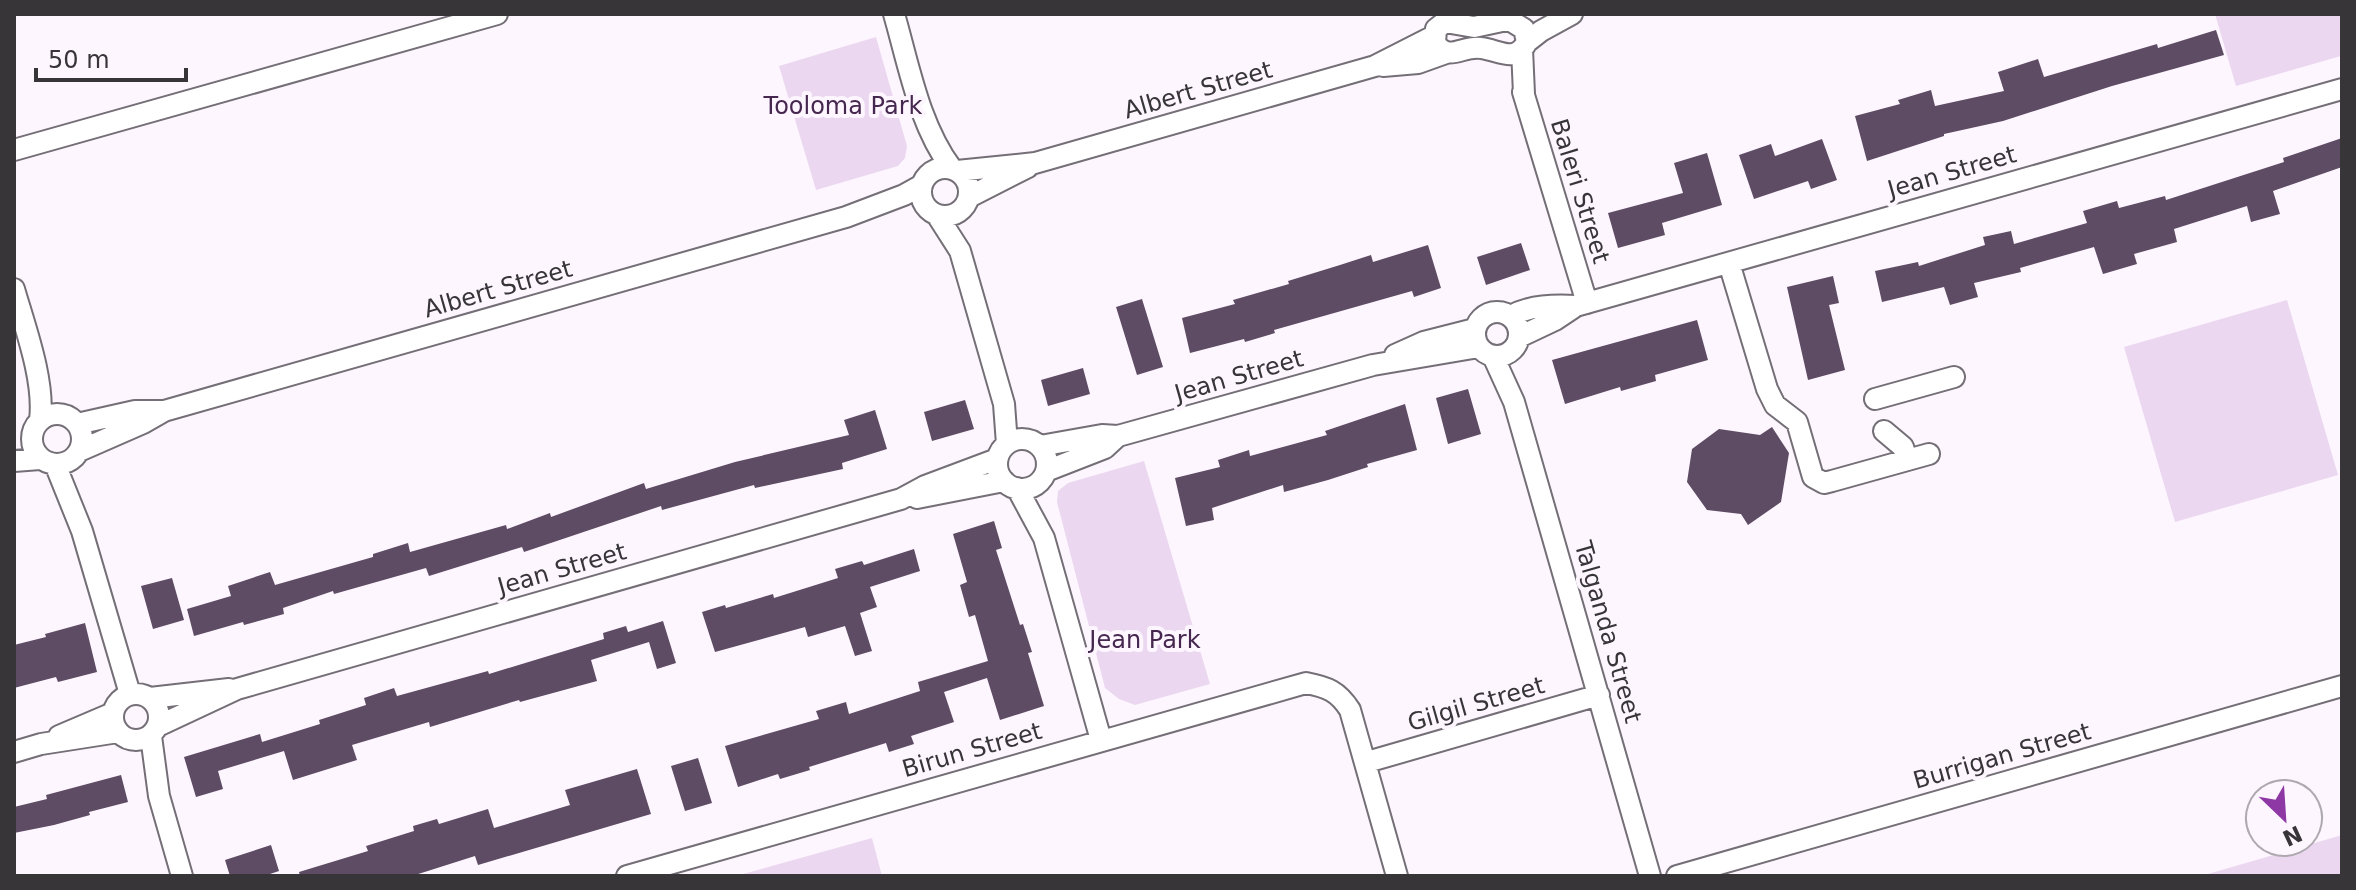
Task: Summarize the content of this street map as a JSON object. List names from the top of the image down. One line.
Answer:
{"streets":{"street":["Albert Street","Jean Street","Baleri Street","Talganda Street","Gilgil Street","Birun Street","Burrigan Street"]},"crossings":[["Albert Street","Baleri Street"],["Jean Street","Baleri Street"],["Jean Street","Talganda Street"],["Talganda Street","Gilgil Street"],["Gilgil Street","Birun Street"]],"parks":["Tooloma Park","Jean Park"],"scale_bar":"50 m","north":"bottom right"}
